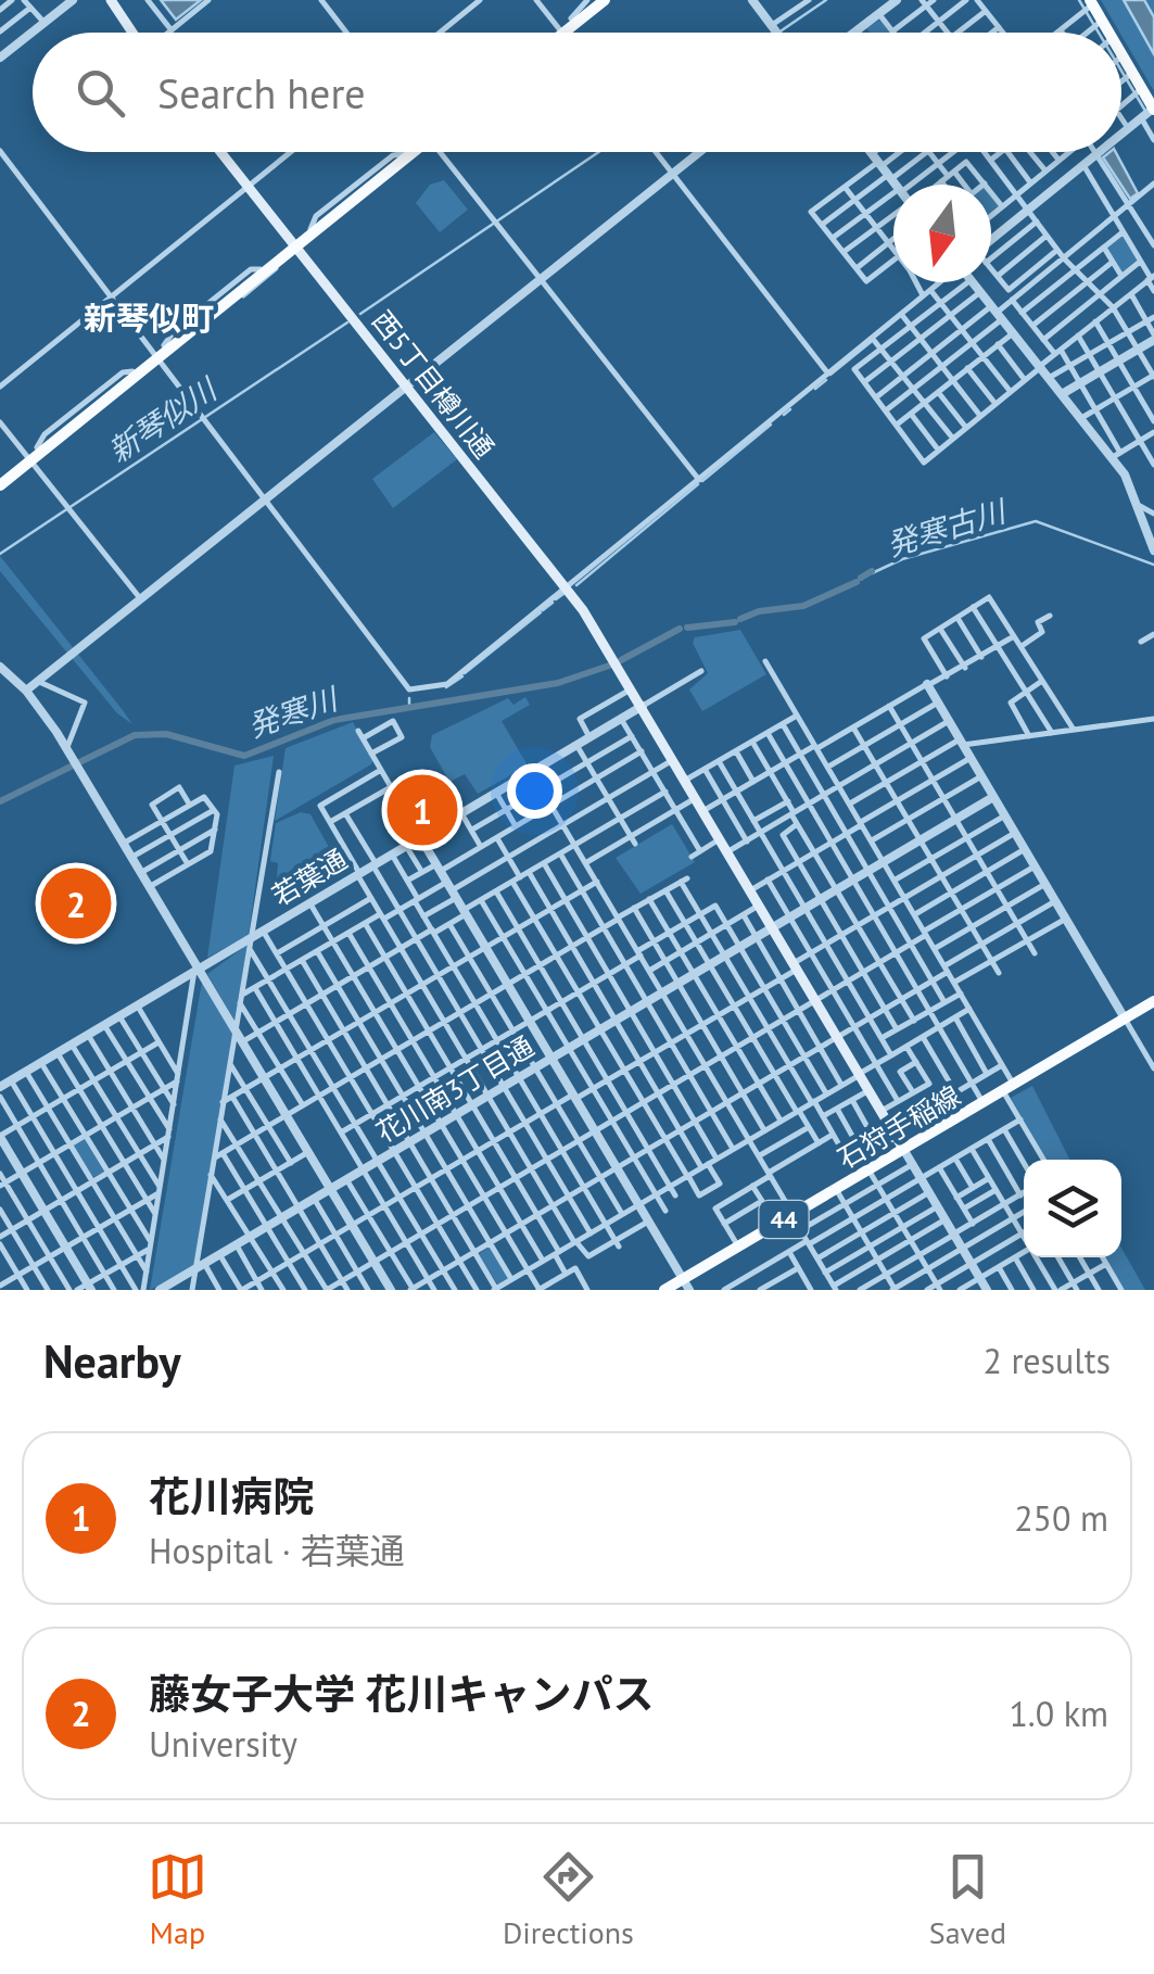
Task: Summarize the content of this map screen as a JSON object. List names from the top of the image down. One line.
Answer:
{"streets":{"main road":["西5丁目樽川通","石狩手稲線","44"],"street":["若葉通","花川南3丁目通"]},"crossings":[["西5丁目樽川通","若葉通"],["西5丁目樽川通","花川南3丁目通"],["西5丁目樽川通","石狩手稲線"]],"districts":["新琴似町"],"water":["新琴似川","発寒古川","発寒川"],"north":"bottom","page":{"search":"Search here","pins":["1","2"],"heading":["Nearby","2 results"],"list":[{"mark":"1","name":"花川病院","note":"Hospital · 若葉通","value":"250 m"},{"mark":"2","name":"藤女子大学 花川キャンパス","note":"University","value":"1.0 km"}],"nav":["Map","Directions","Saved"]}}
